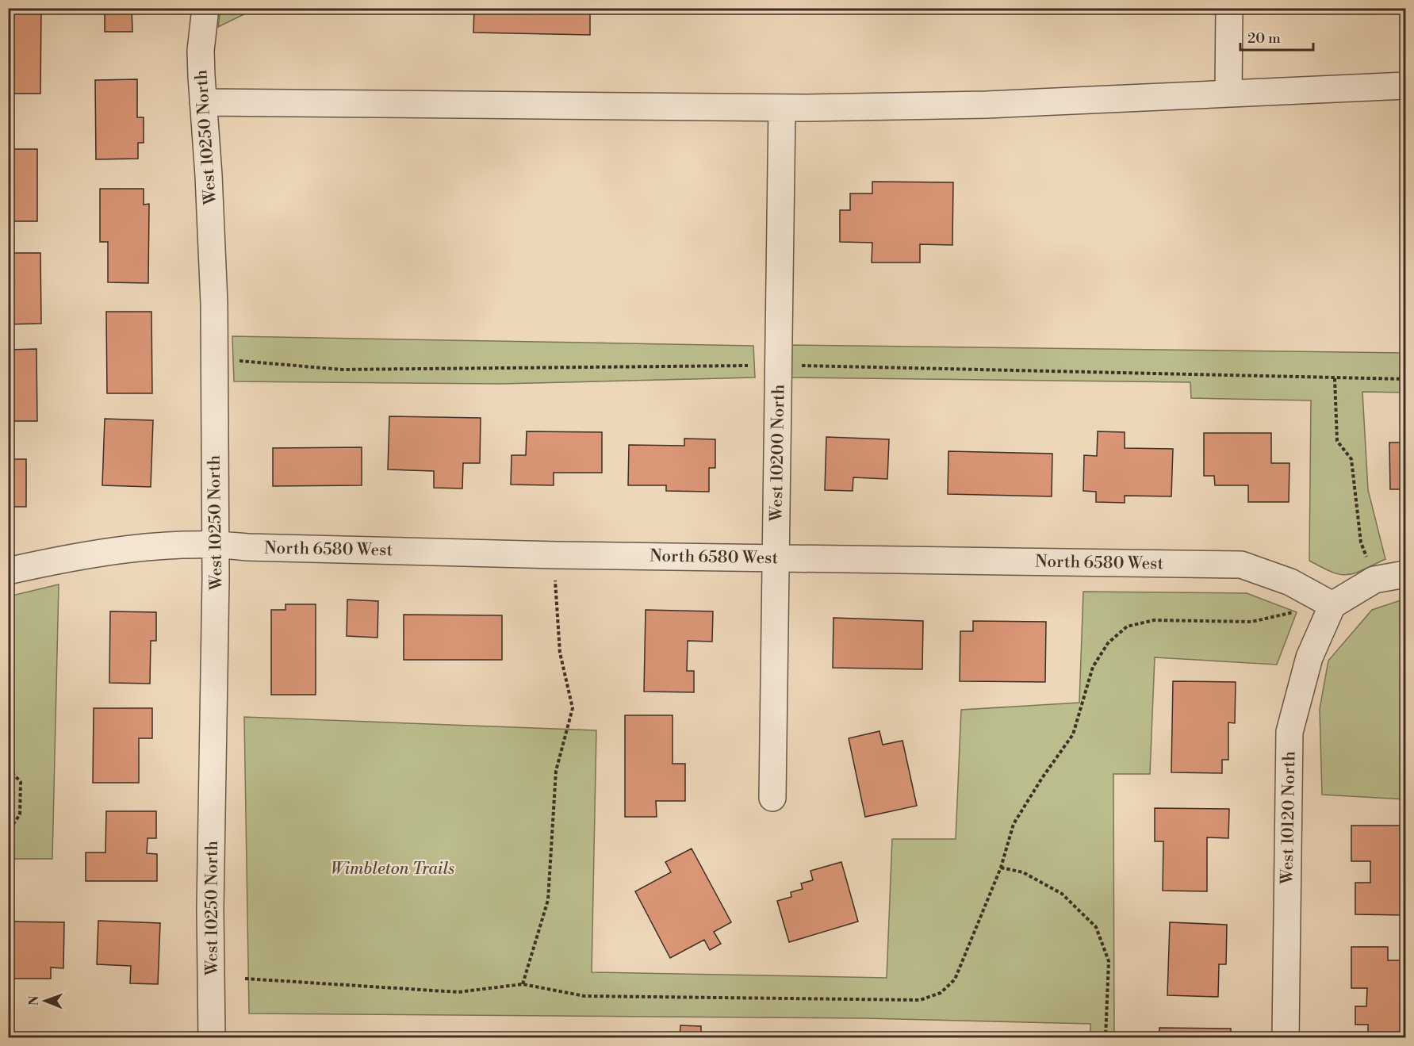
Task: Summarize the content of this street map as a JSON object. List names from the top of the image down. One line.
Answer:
{"streets":{"street":["West 10250 North","West 10200 North","North 6580 West","West 10120 North"]},"crossings":[["West 10250 North","North 6580 West"],["West 10200 North","North 6580 West"],["North 6580 West","West 10120 North"]],"parks":["Wimbleton Trails"],"scale_bar":"20 m","north":"left"}
